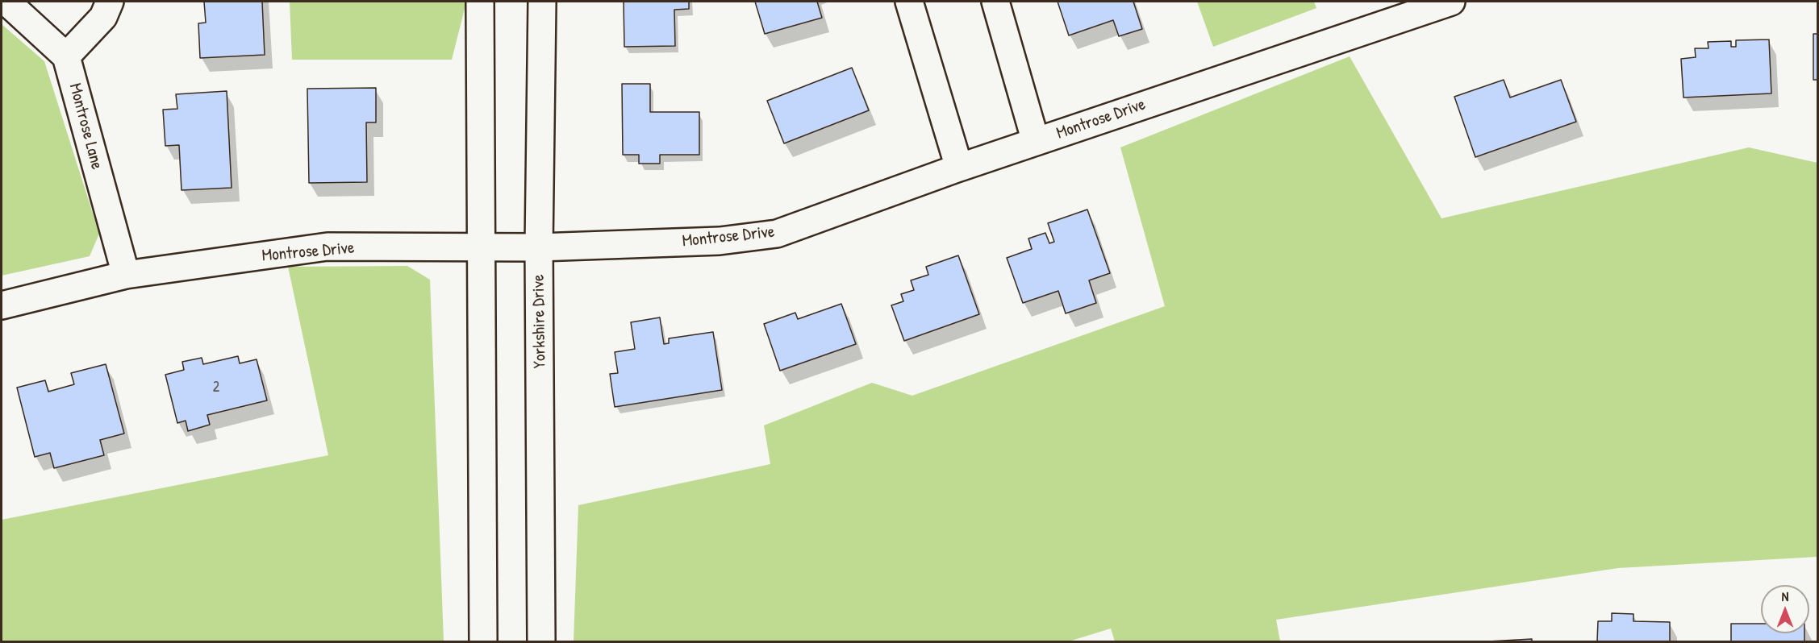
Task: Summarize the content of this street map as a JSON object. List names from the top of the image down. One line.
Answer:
{"streets":{"street":["Montrose Drive","Montrose Lane","Yorkshire Drive"]},"crossings":[["Montrose Drive","Montrose Lane"],["Montrose Drive","Yorkshire Drive"]],"house_numbers":["2"],"north":"top"}
